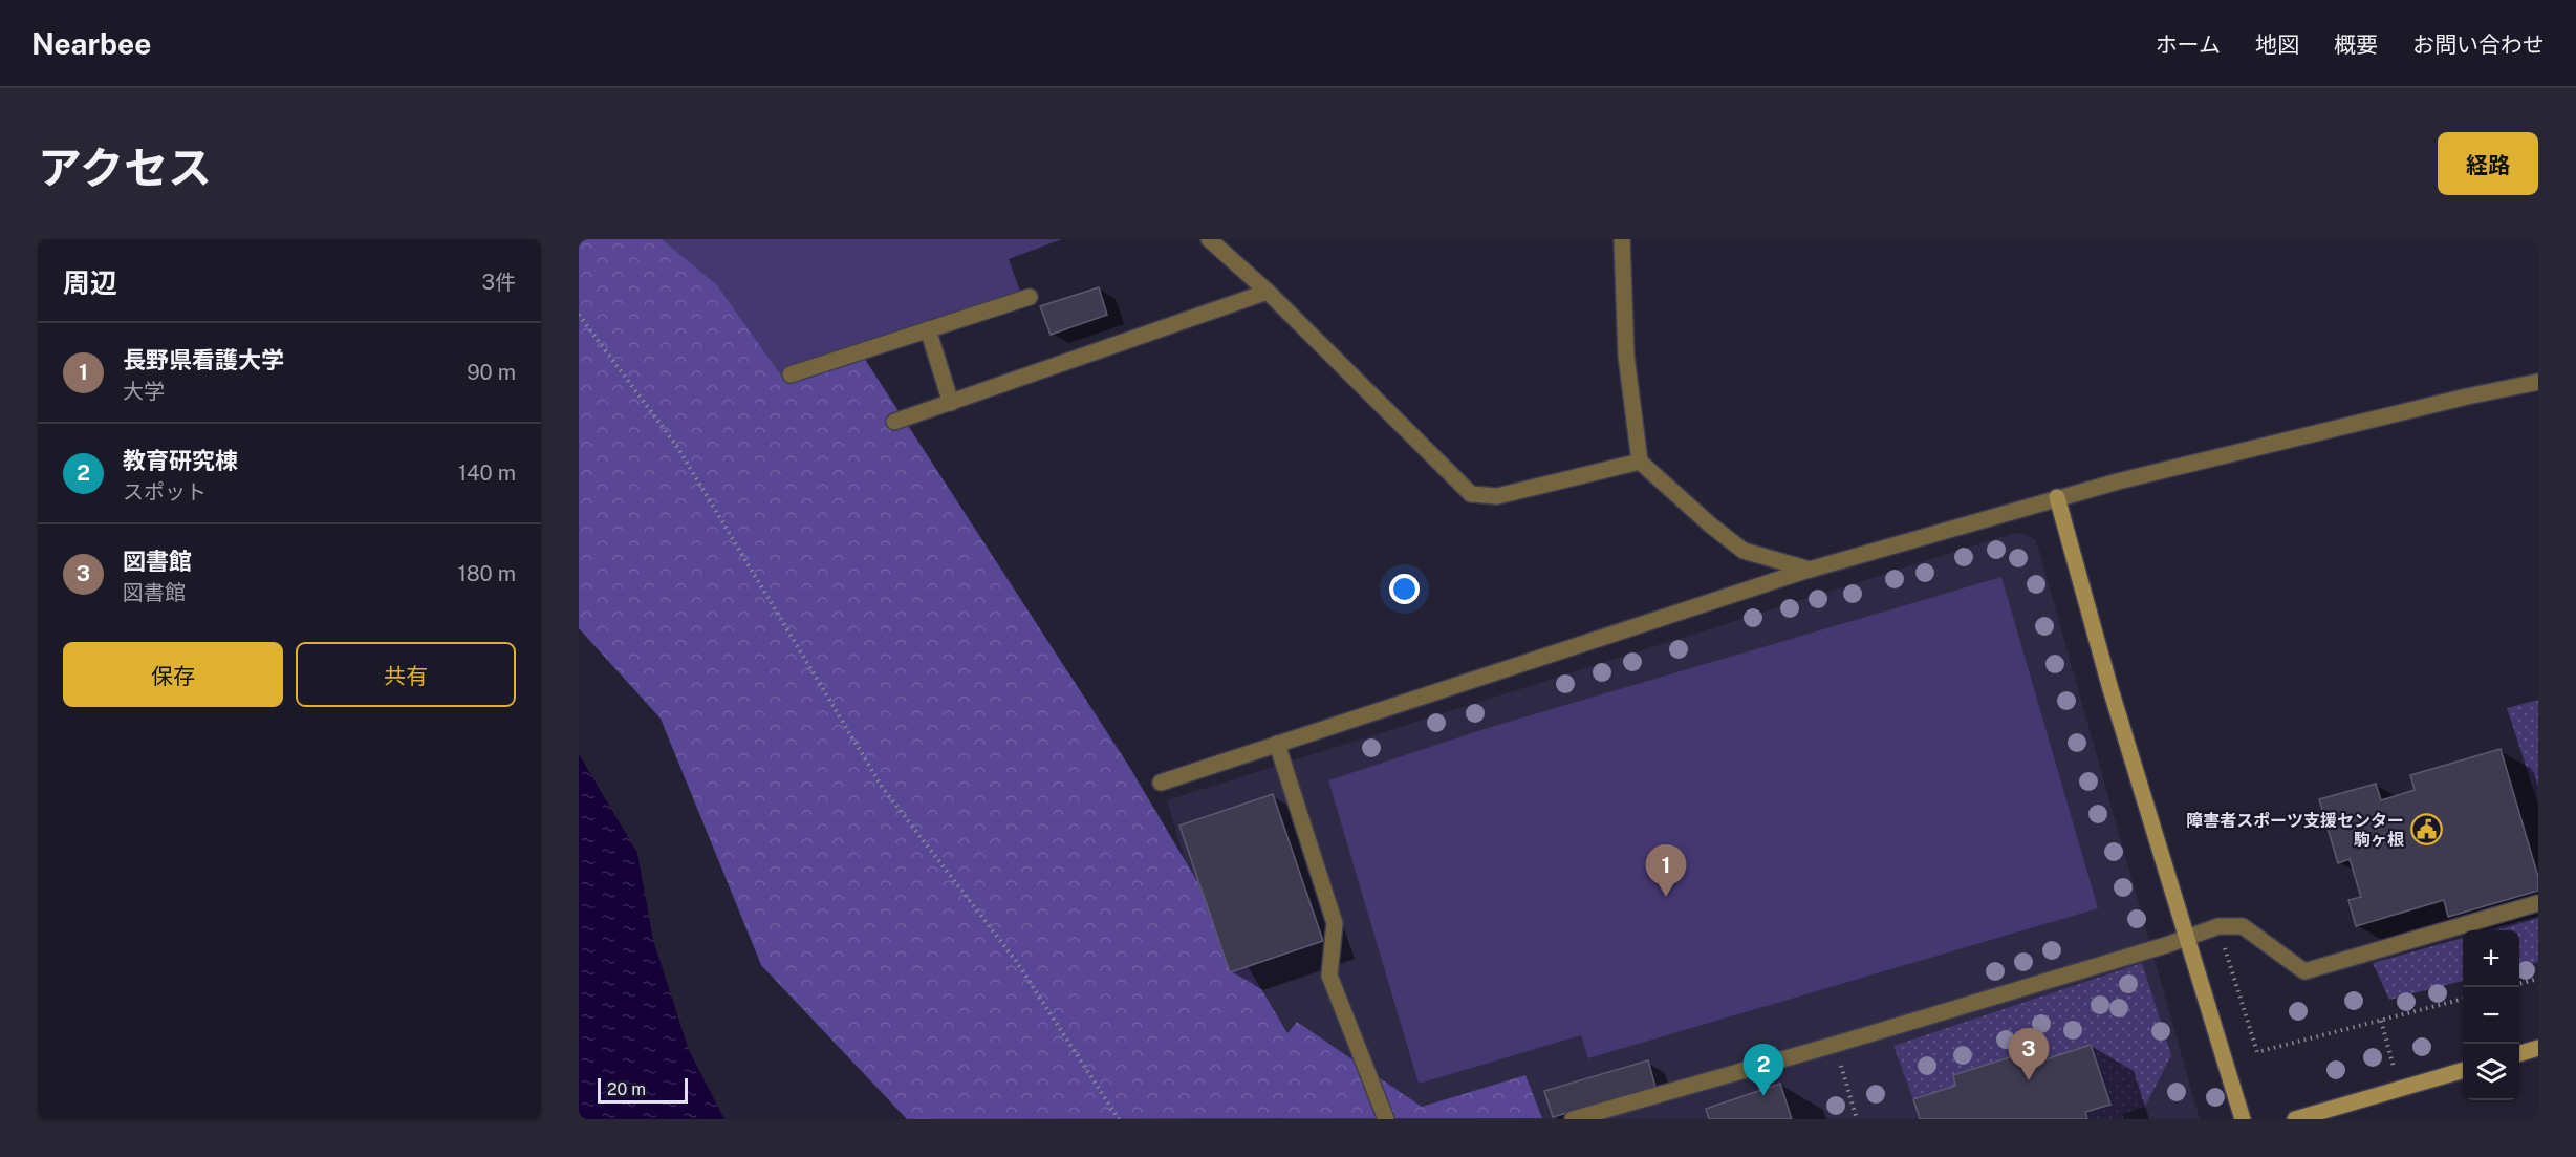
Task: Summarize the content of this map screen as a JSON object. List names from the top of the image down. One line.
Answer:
{"places":{"public building":["障害者スポーツ支援センター 駒ヶ根"]},"scale_bar":"20 m","page":{"header":"Nearbee","nav":["ホーム","地図","概要","お問い合わせ"],"title":"アクセス","buttons":["経路",["保存","共有"]],"heading":["周辺","3件"],"list":[{"mark":"1","name":"長野県看護大学","note":"大学","value":"90 m"},{"mark":"2","name":"教育研究棟","note":"スポット","value":"140 m"},{"mark":"3","name":"図書館","note":"図書館","value":"180 m"}],"pins":["1","3","2"],"map_buttons":["+","−"],"scale":"20 m"}}
